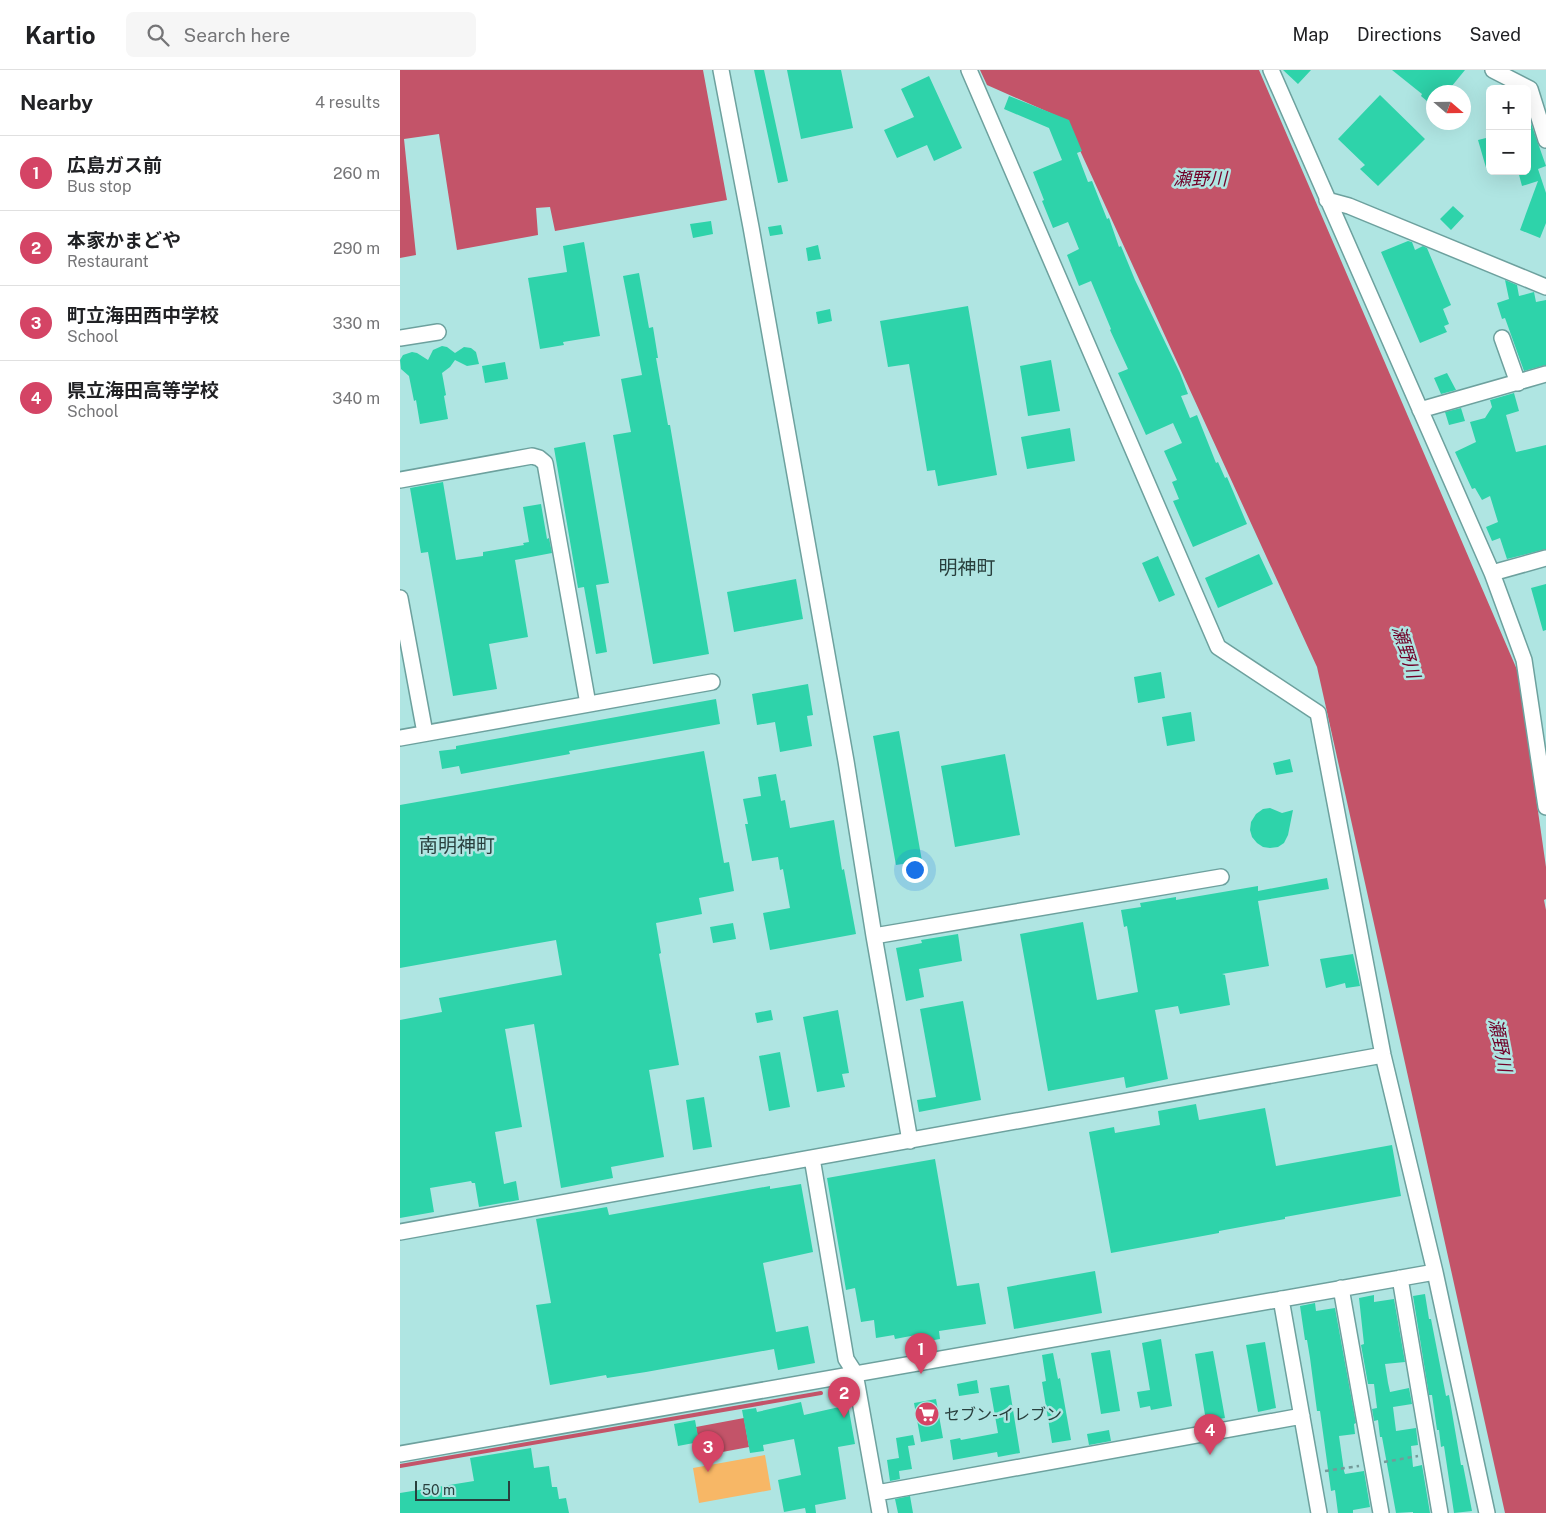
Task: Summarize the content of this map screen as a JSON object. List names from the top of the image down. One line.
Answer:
{"districts":["明神町","南明神町"],"water":["瀬野川"],"places":{"supermarket":["セブン-イレブン"]},"scale_bar":"50 m","north":"right","page":{"header":"Kartio","search":"Search here","nav":["Map","Directions","Saved"],"heading":["Nearby","4 results"],"map_buttons":["+","−"],"list":[{"mark":"1","name":"広島ガス前","note":"Bus stop","value":"260 m"},{"mark":"2","name":"本家かまどや","note":"Restaurant","value":"290 m"},{"mark":"3","name":"町立海田西中学校","note":"School","value":"330 m"},{"mark":"4","name":"県立海田高等学校","note":"School","value":"340 m"}],"pins":["1","2","4","3"],"scale":"50 m"}}
